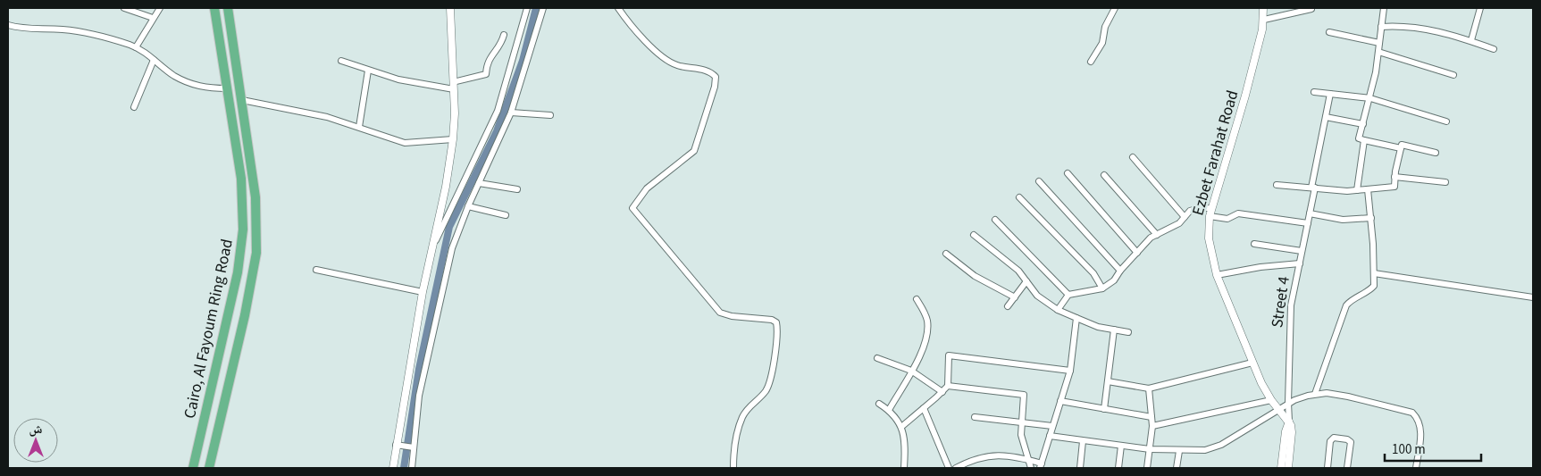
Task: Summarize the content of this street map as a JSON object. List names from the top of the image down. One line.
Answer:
{"streets":{"highway":["Cairo, Al Fayoum Ring Road"],"street":["Ezbet Farahat Road","Street 4"]},"crossings":[["Ezbet Farahat Road","Street 4"]],"scale_bar":"100 m","north":"top"}
